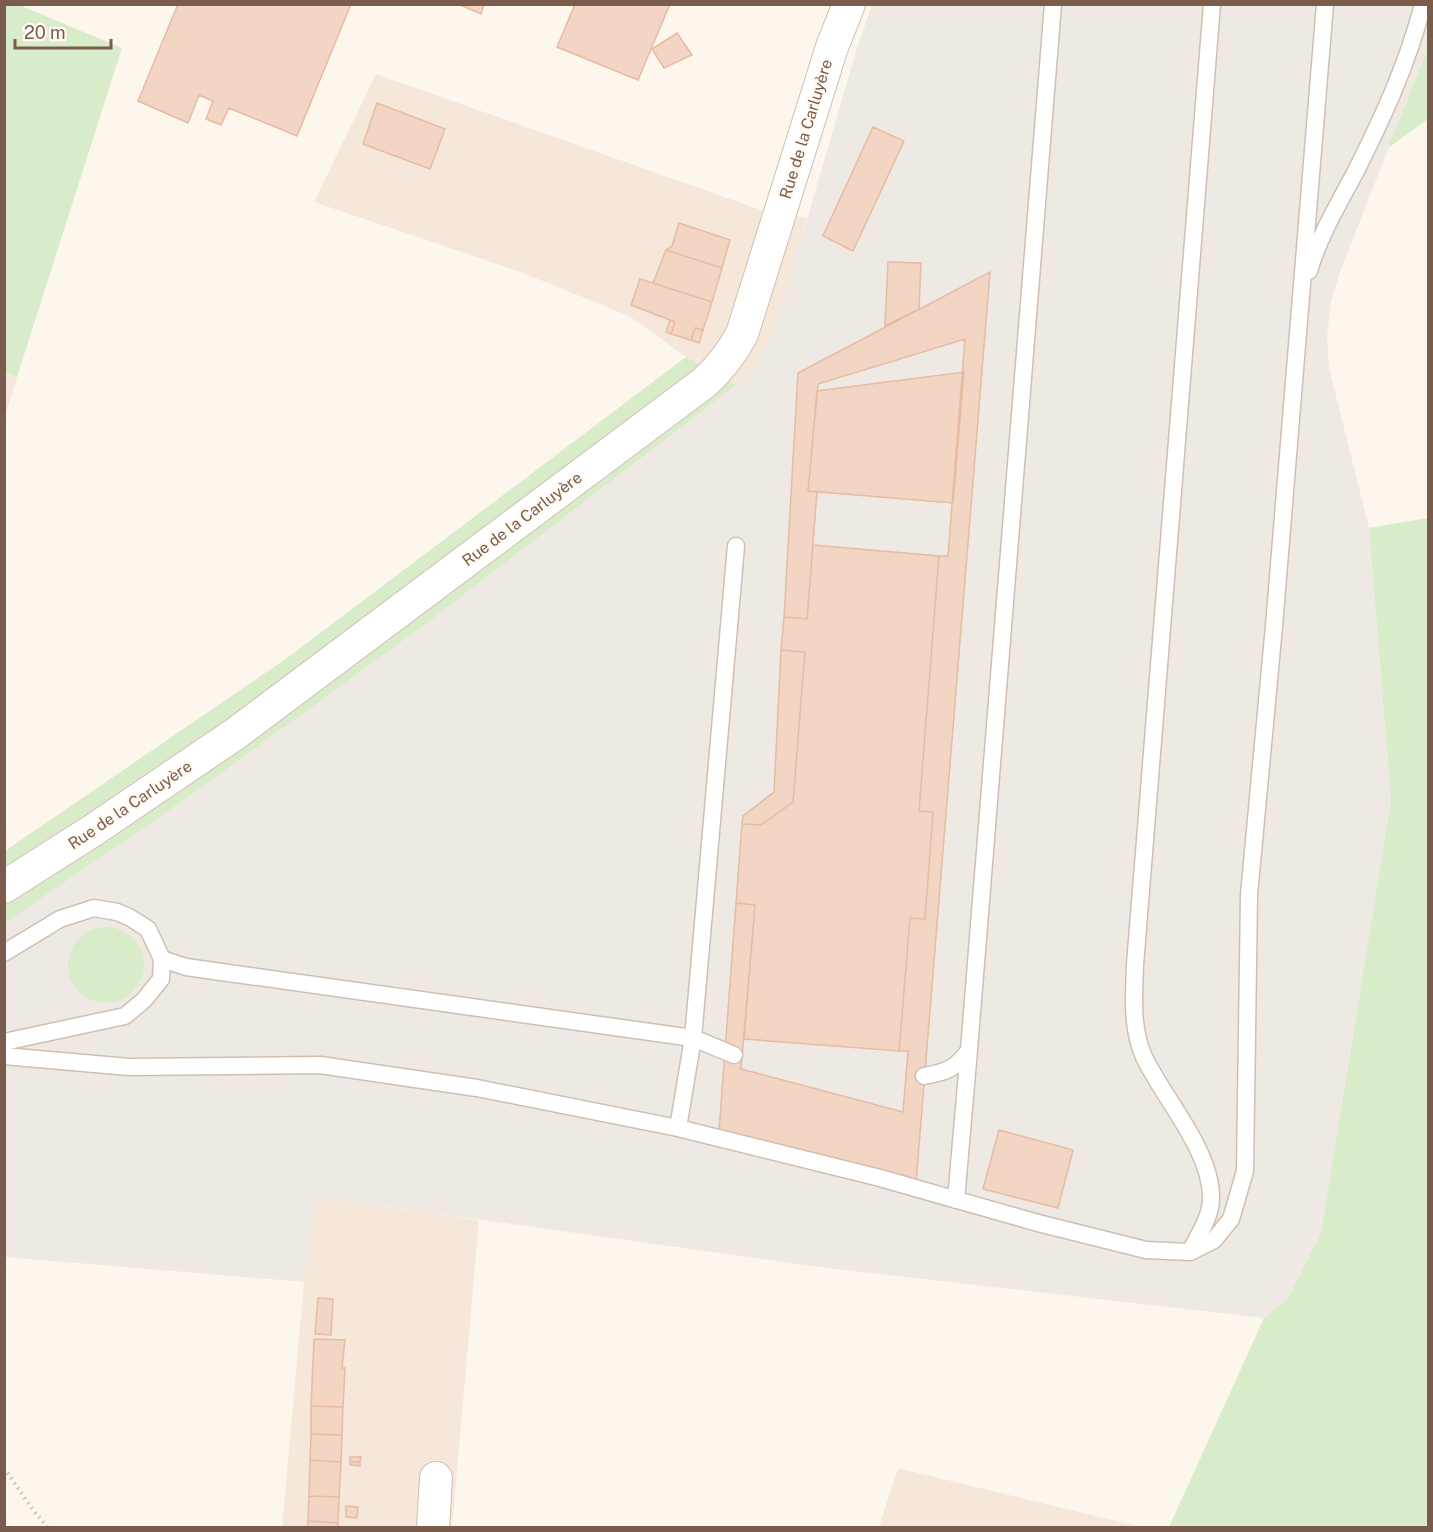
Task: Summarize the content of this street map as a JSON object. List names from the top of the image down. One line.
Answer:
{"streets":{"street":["Rue de la Carluyère"]},"scale_bar":"20 m"}
